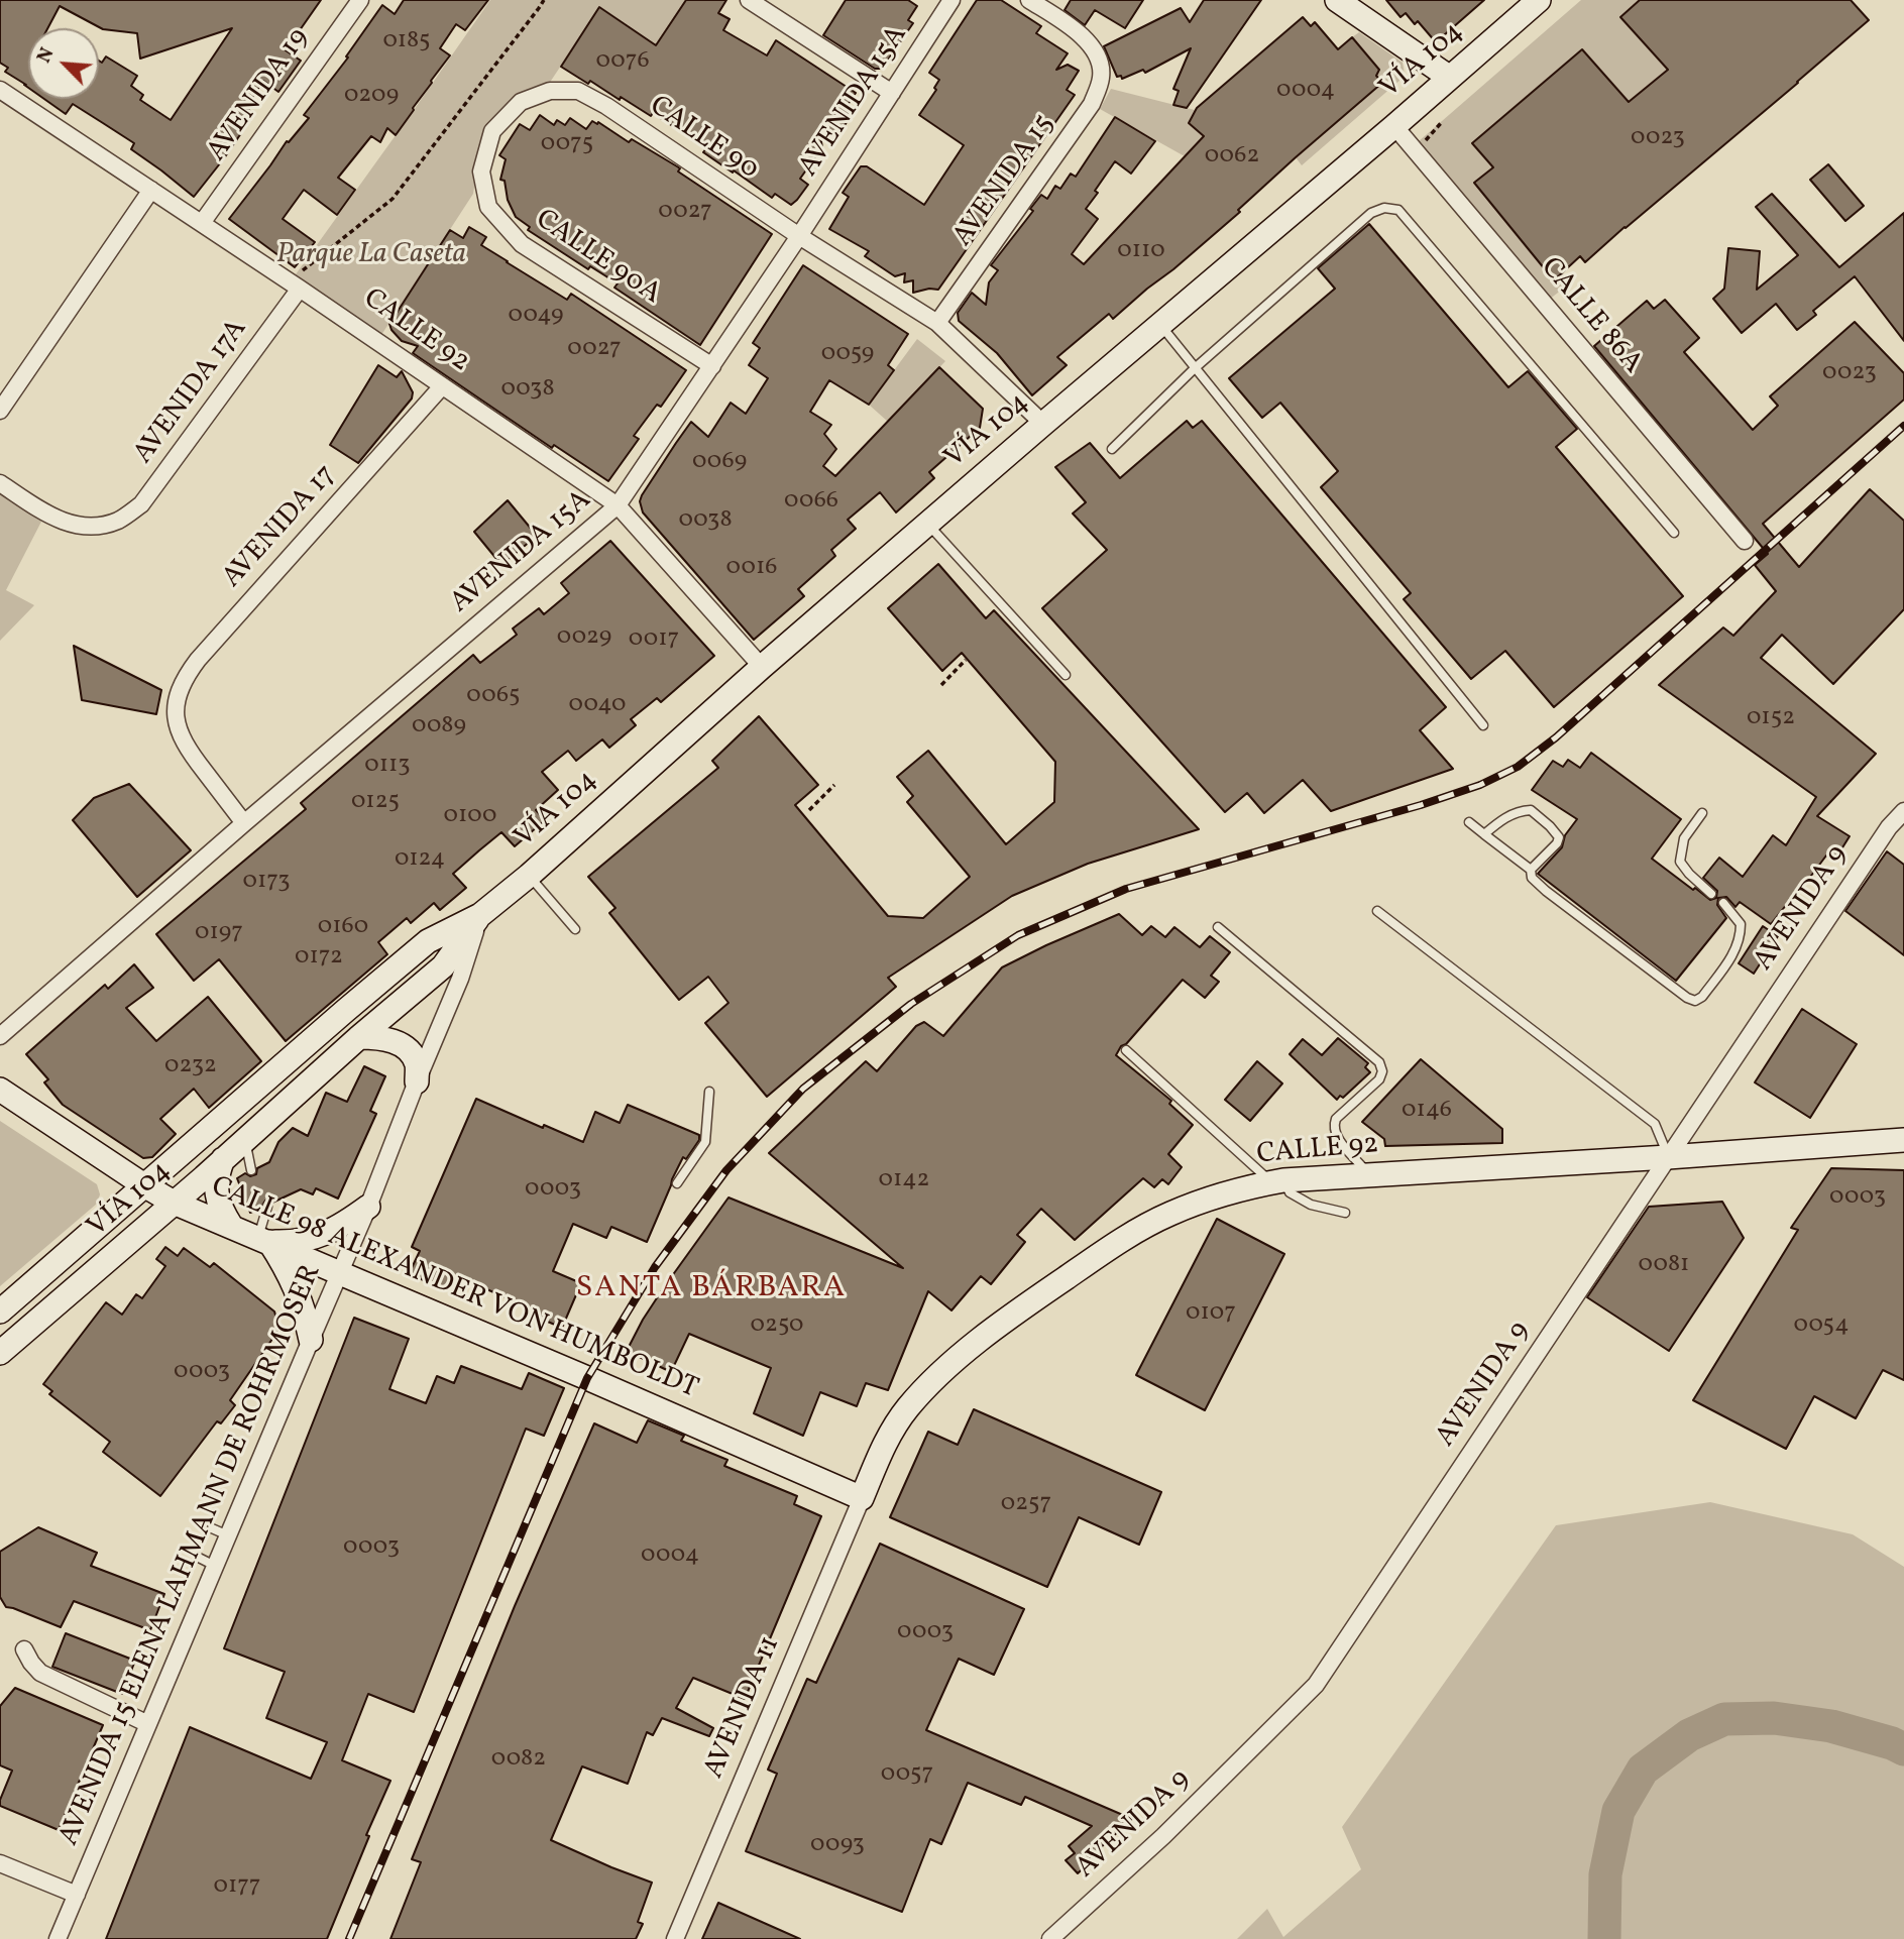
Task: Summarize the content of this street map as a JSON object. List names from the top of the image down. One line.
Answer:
{"streets":{"main road":["VÍA 104","CALLE 92","CALLE 98 ALEXANDER VON HUMBOLDT"],"street":["AVENIDA 19","AVENIDA 15A","CALLE 90","AVENIDA 15","CALLE 90A","CALLE 86A","AVENIDA 17A","AVENIDA 17","AVENIDA 9","AVENIDA 15 ELENA LAHMANN DE ROHRMOSER","AVENIDA 11"]},"crossings":[["VÍA 104","CALLE 90"],["VÍA 104","CALLE 86A"],["VÍA 104","CALLE 92"],["VÍA 104","CALLE 98 ALEXANDER VON HUMBOLDT"],["VÍA 104","AVENIDA 15 ELENA LAHMANN DE ROHRMOSER"],["AVENIDA 19","CALLE 92"],["AVENIDA 15A","CALLE 90"],["AVENIDA 15A","CALLE 90A"],["AVENIDA 15A","CALLE 92"],["AVENIDA 15A","AVENIDA 17"],["CALLE 90","AVENIDA 15"],["CALLE 90","CALLE 90A"],["CALLE 92","AVENIDA 17A"],["CALLE 92","AVENIDA 17"],["CALLE 92","AVENIDA 9"],["CALLE 92","CALLE 98 ALEXANDER VON HUMBOLDT"],["CALLE 92","AVENIDA 11"],["CALLE 98 ALEXANDER VON HUMBOLDT","AVENIDA 15 ELENA LAHMANN DE ROHRMOSER"],["CALLE 98 ALEXANDER VON HUMBOLDT","AVENIDA 11"]],"districts":["SANTA BÁRBARA"],"parks":["Parque La Caseta"],"house_numbers":["0185","0076","0004","0209","0023","0075","0062","0027","0110","0049","0027","0059","0023","0038","0069","0066","0038","0016","0029","0017","0065","0040","0152","0089","0113","0125","0100","0124","0173","0160","0197","0172","0232","0146","0142","0003","0003","0081","0107","0250","0054","0003","0257","0003","0004","0003","0082","0057","0093","0177"],"north":"top left"}
